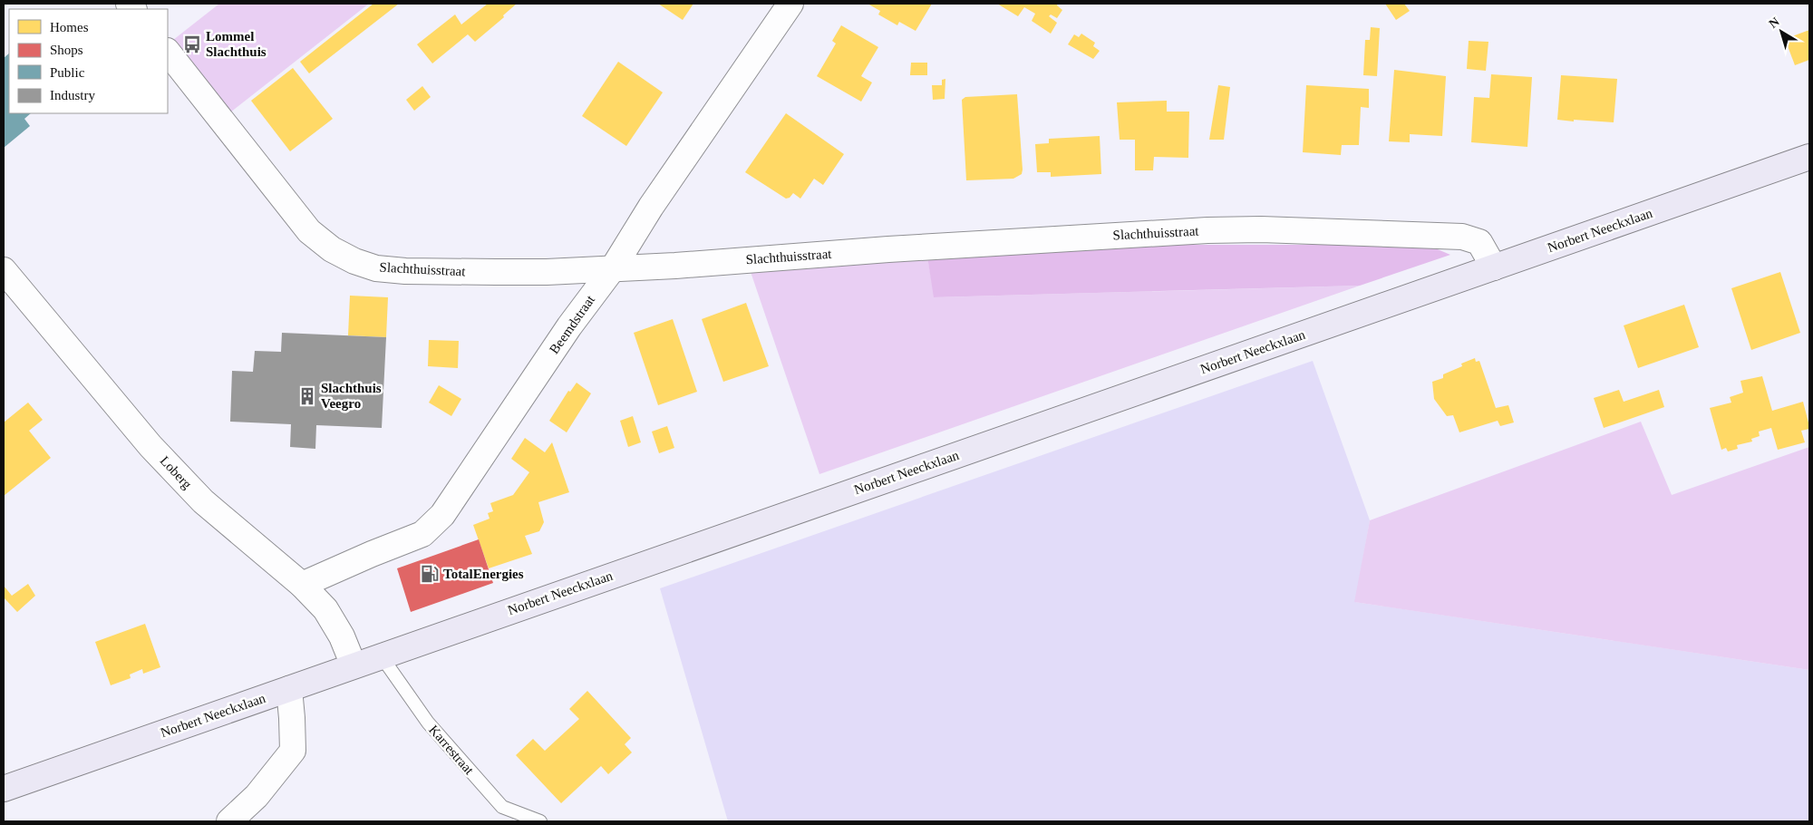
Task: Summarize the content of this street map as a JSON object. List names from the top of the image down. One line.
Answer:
{"streets":{"main road":["Norbert Neeckxlaan"],"street":["Slachthuisstraat","Beemdstraat","Loberg"],"lane":["Karrestraat"]},"crossings":[["Norbert Neeckxlaan","Slachthuisstraat"],["Norbert Neeckxlaan","Loberg"],["Norbert Neeckxlaan","Karrestraat"],["Slachthuisstraat","Beemdstraat"],["Beemdstraat","Loberg"]],"places":{"bus stop":["Lommel Slachthuis"],"building":["Slachthuis Veegro"],"fuel station":["TotalEnergies"]},"legend":["Homes","Shops","Public","Industry"],"north":"top left"}
